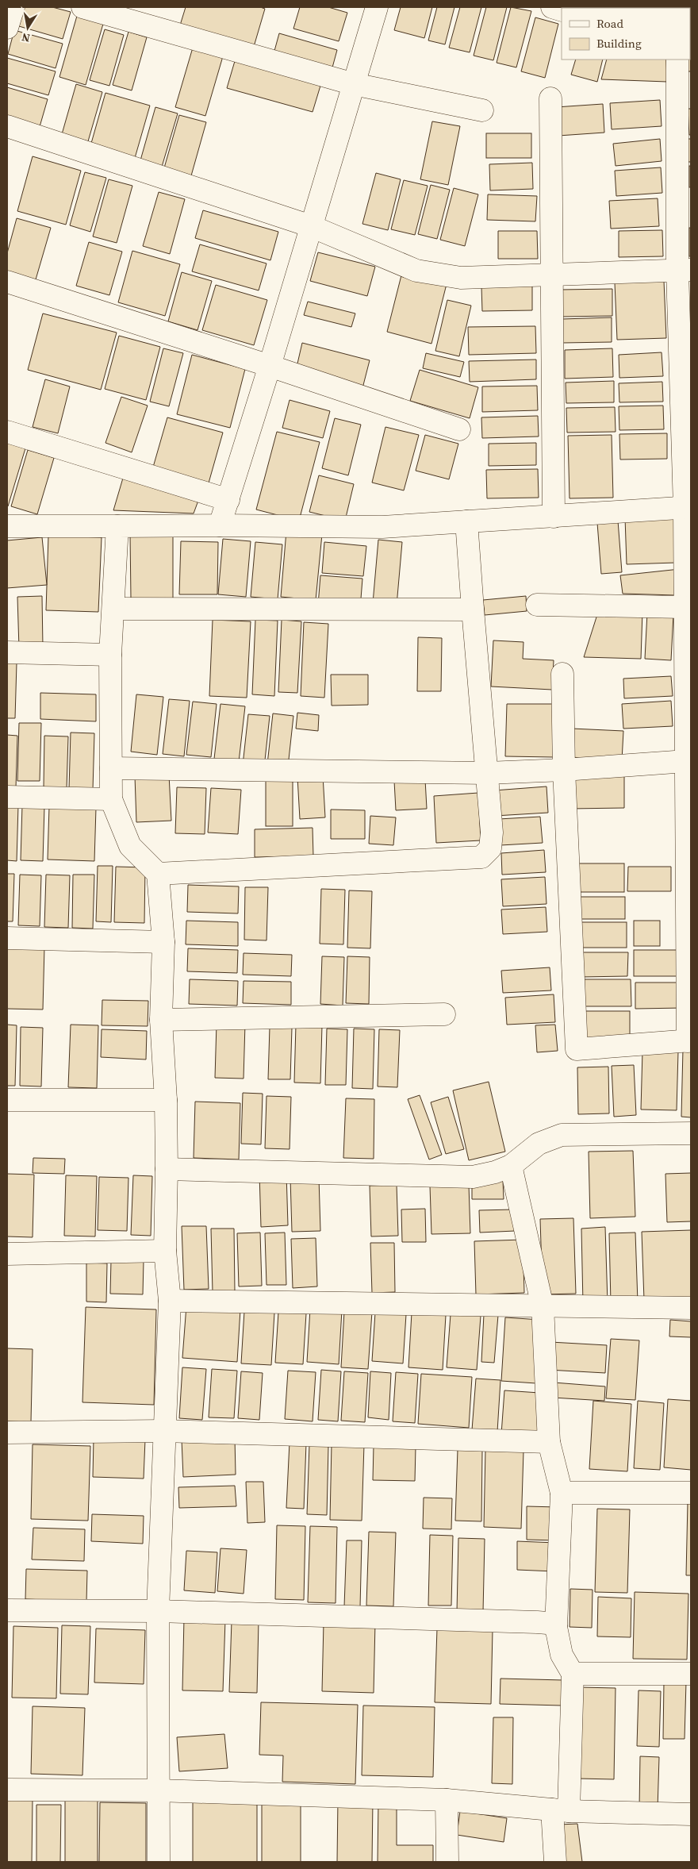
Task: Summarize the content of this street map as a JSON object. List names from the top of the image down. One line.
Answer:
{"legend":["Road","Building"],"north":"bottom"}
